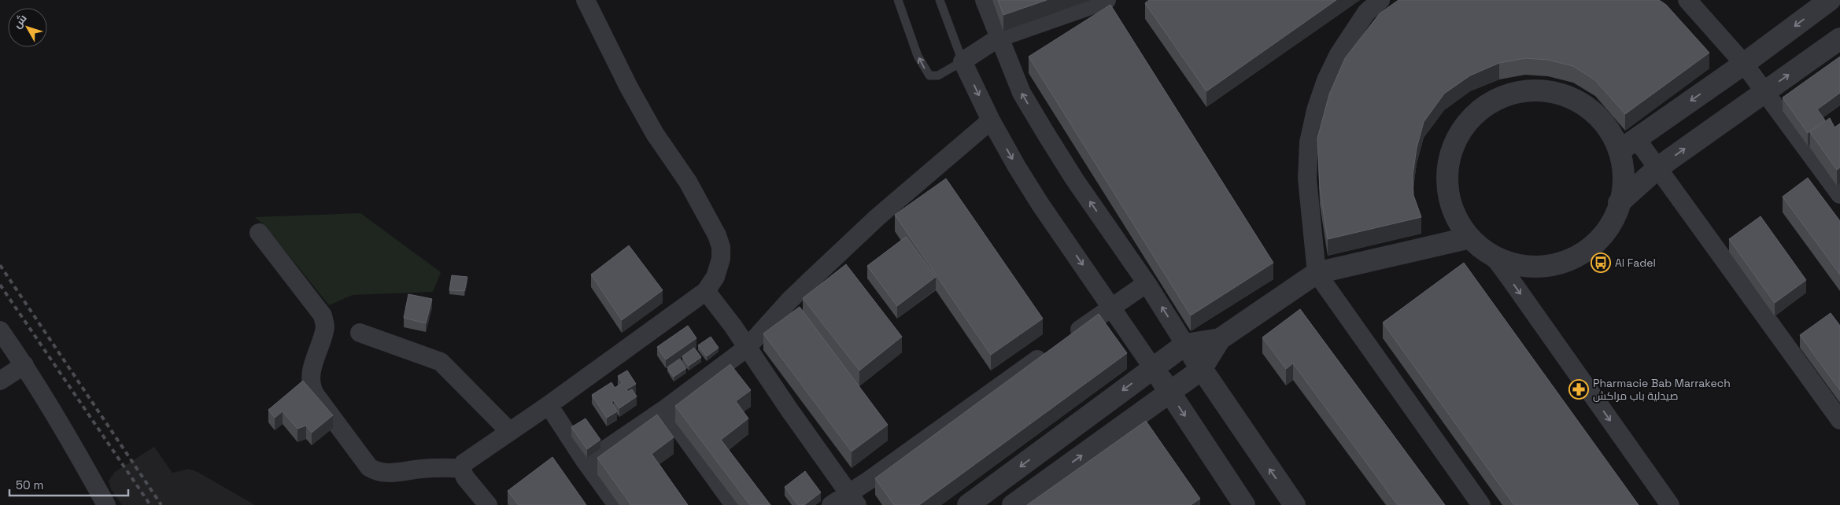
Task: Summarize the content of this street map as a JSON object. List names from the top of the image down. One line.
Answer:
{"places":{"bus stop":["Al Fadel"],"pharmacy":["Pharmacie Bab Marrakech صيدلية باب مراكش"]},"scale_bar":"50 m","north":"top left"}
